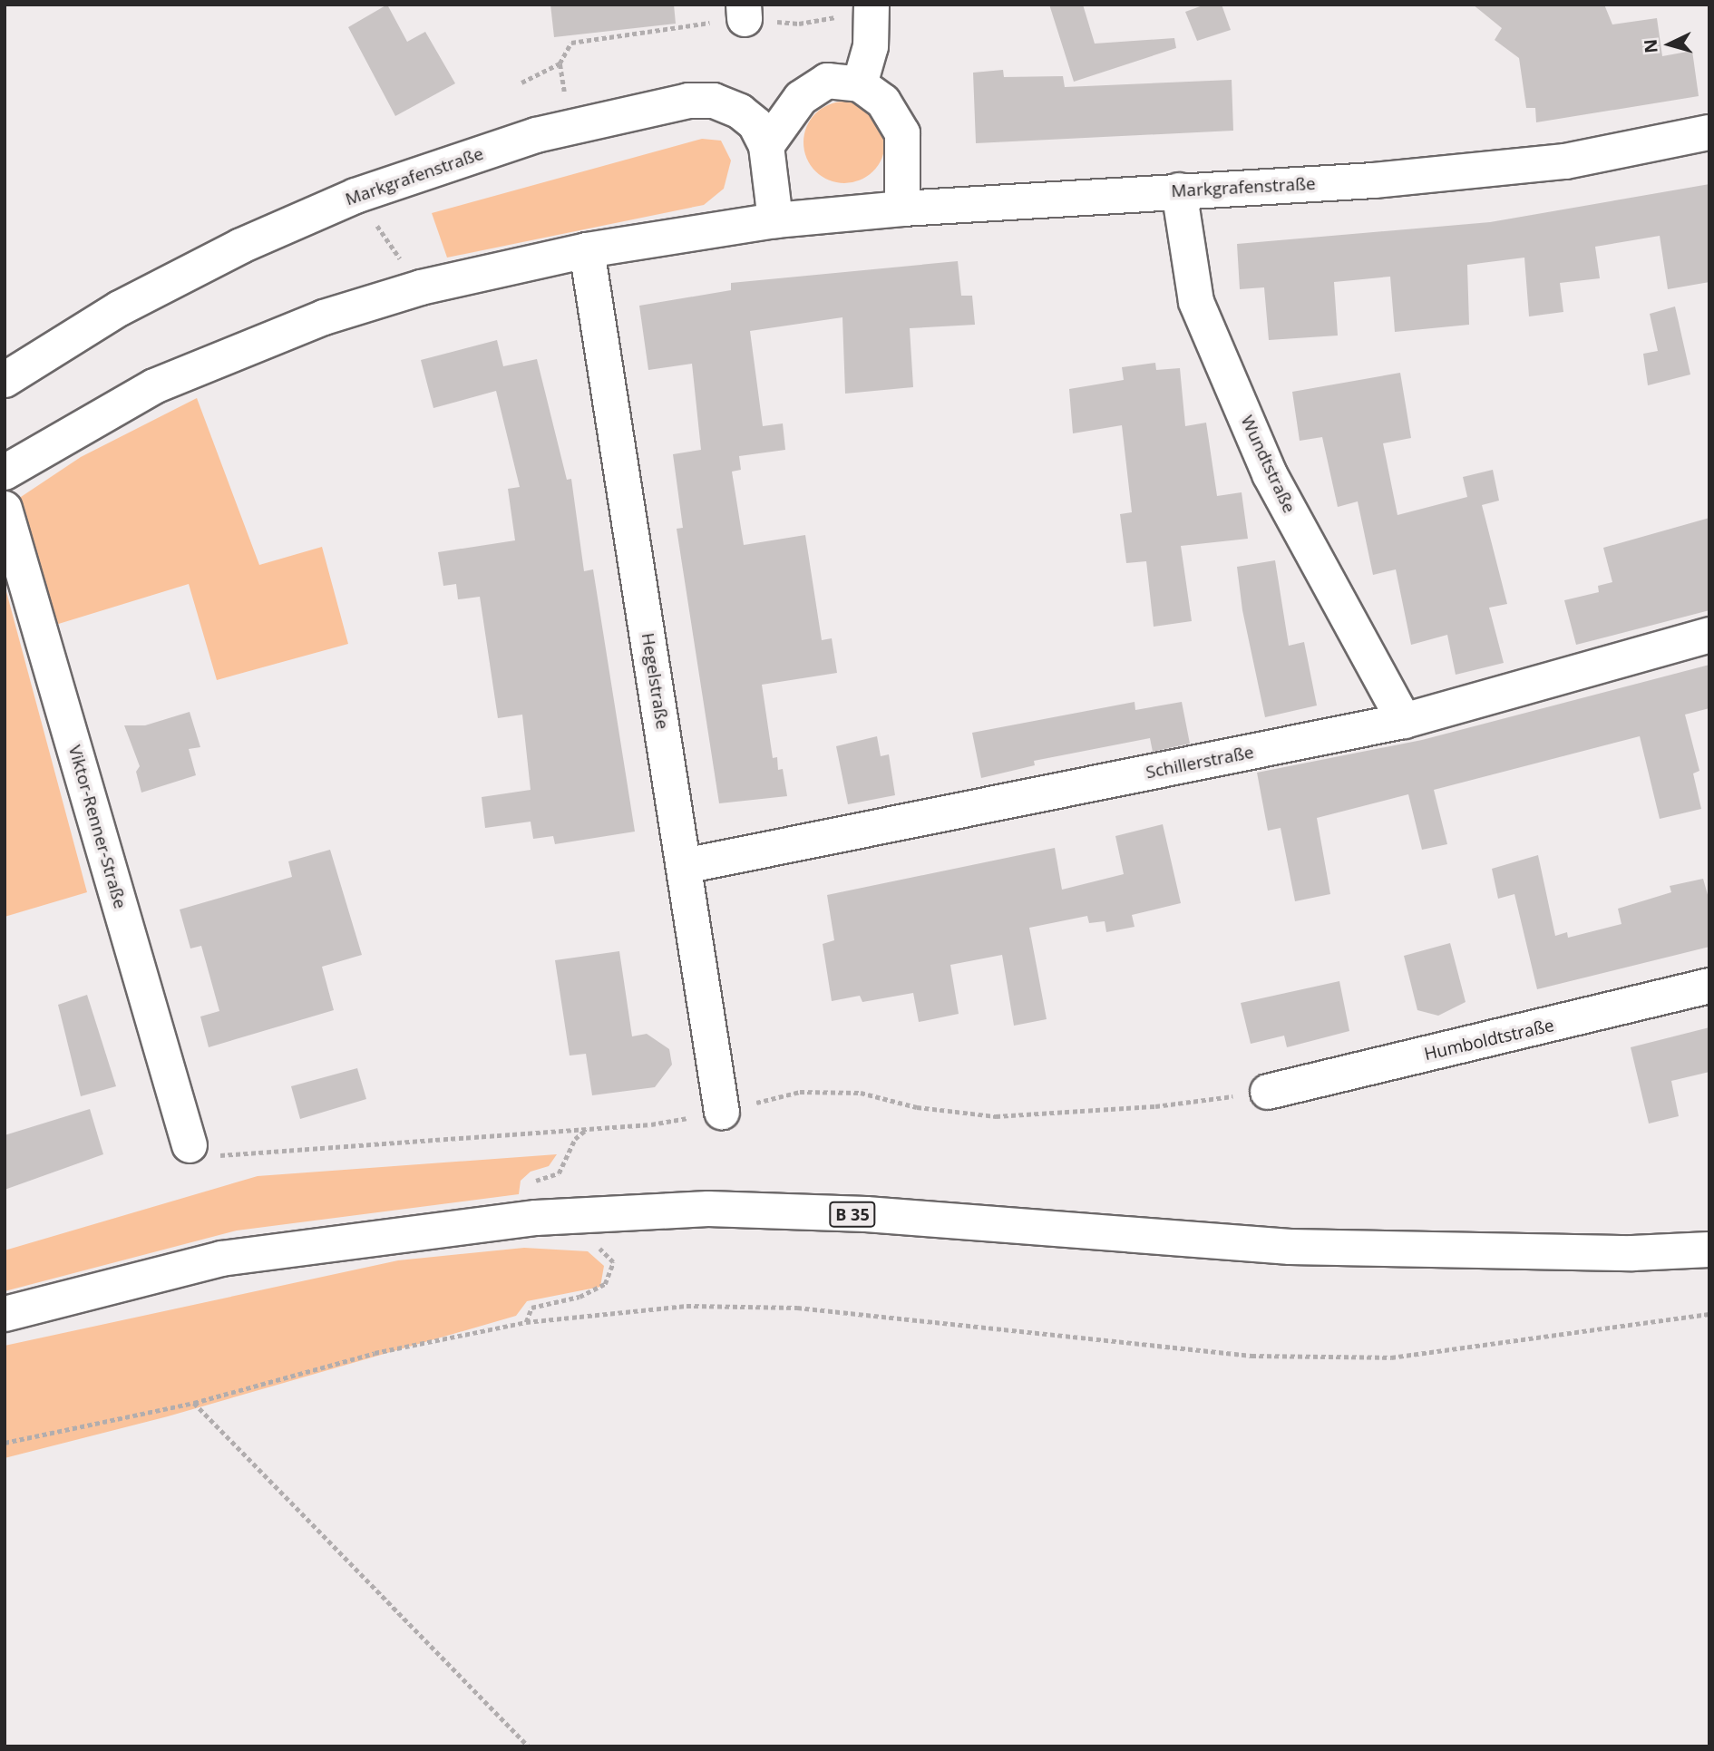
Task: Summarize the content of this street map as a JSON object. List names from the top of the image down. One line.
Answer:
{"streets":{"street":["Markgrafenstraße","Wundtstraße","Hegelstraße","Schillerstraße","Viktor-Renner-Straße","Humboldtstraße","B 35"]},"crossings":[["Markgrafenstraße","Wundtstraße"],["Markgrafenstraße","Hegelstraße"],["Wundtstraße","Schillerstraße"],["Hegelstraße","Schillerstraße"]],"north":"left"}
